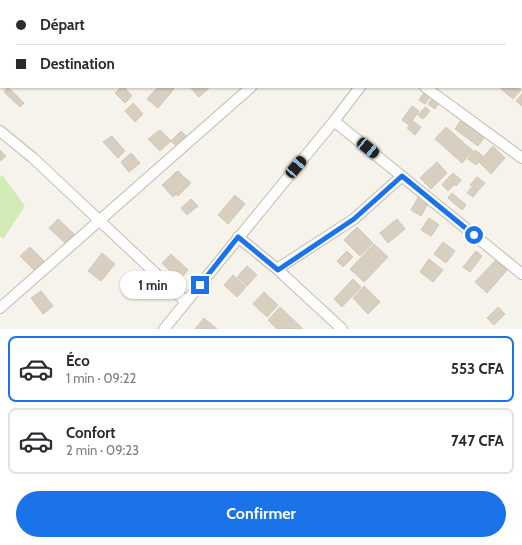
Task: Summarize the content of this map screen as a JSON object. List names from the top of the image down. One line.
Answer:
{"page":{"banner":["Départ","Destination"],"bubble":"1 min","list":[{"name":"Éco","note":"1 min · 09:22","value":"553 CFA"},{"name":"Confort","note":"2 min · 09:23","value":"747 CFA"}],"buttons":"Confirmer"}}
